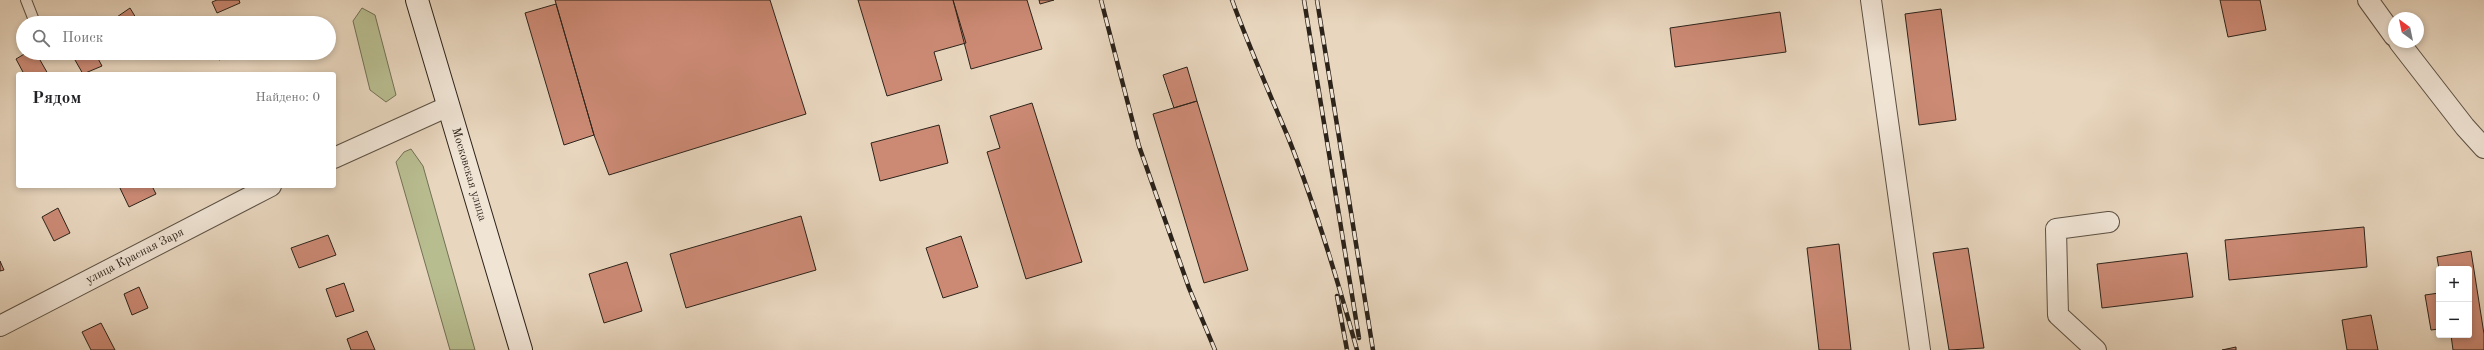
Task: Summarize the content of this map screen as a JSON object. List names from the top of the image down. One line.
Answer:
{"streets":{"main road":["Московская улица"],"street":["улица Красная Заря"]},"north":"top left","page":{"search":"Поиск","heading":["Рядом","Найдено: 0"],"map_buttons":["+","−"]}}
